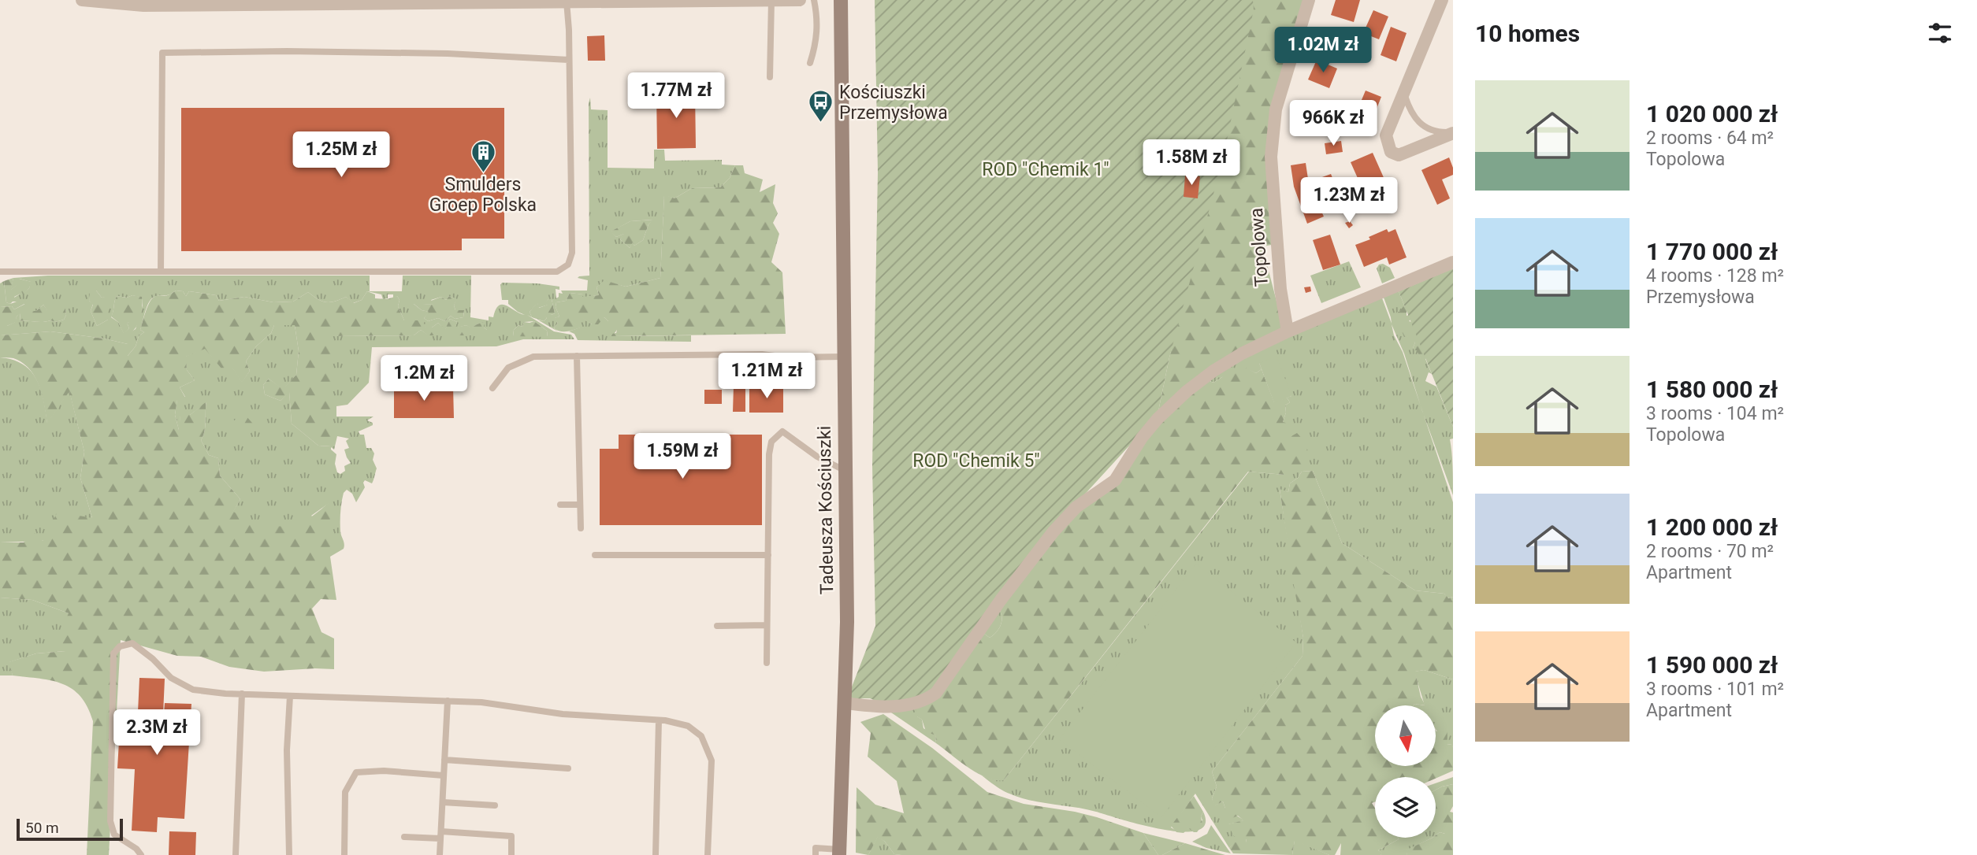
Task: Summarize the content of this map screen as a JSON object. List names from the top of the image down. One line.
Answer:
{"streets":{"main road":["Tadeusza Kościuszki"],"street":["Topolowa"]},"parks":["ROD \"Chemik 1\"","ROD \"Chemik 5\""],"places":{"bus stop":["Kościuszki Przemysłowa"],"building":["Smulders Groep Polska"]},"scale_bar":"50 m","north":"bottom","page":{"heading":"10 homes","price":["1.02M zł","1.77M zł","966K zł","1.25M zł","1.58M zł","1.23M zł","1.21M zł","1.2M zł","1.59M zł","2.3M zł"],"list":[{"name":"1 020 000 zł","note":"2 rooms · 64 m² · Topolowa"},{"name":"1 770 000 zł","note":"4 rooms · 128 m² · Przemysłowa"},{"name":"1 580 000 zł","note":"3 rooms · 104 m² · Topolowa"},{"name":"1 200 000 zł","note":"2 rooms · 70 m² · Apartment"},{"name":"1 590 000 zł","note":"3 rooms · 101 m² · Apartment"}],"scale":"50 m"}}
